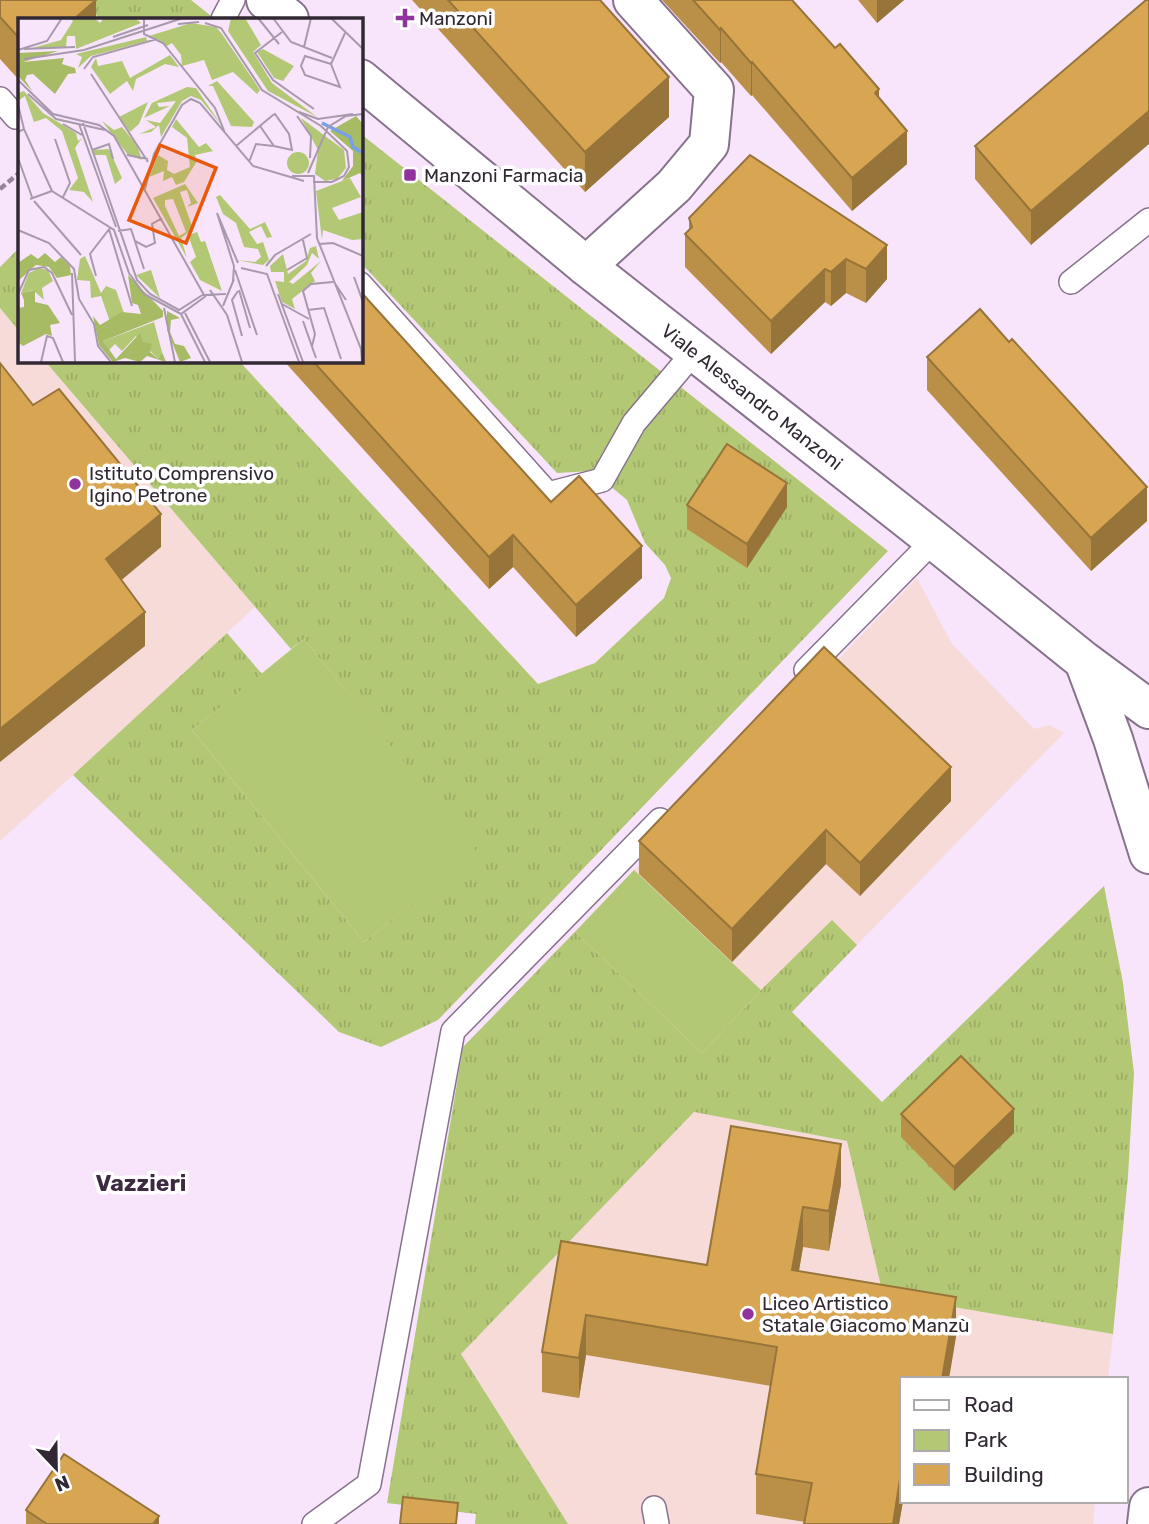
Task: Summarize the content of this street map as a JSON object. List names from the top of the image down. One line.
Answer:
{"streets":{"street":["Viale Alessandro Manzoni"]},"districts":["Vazzieri"],"places":{"health":["Manzoni"],"transit":["Manzoni Farmacia"],"other":["Istituto Comprensivo Igino Petrone","Liceo Artistico Statale Giacomo Manzù"]},"legend":["Road","Park","Building"],"north":"bottom"}
